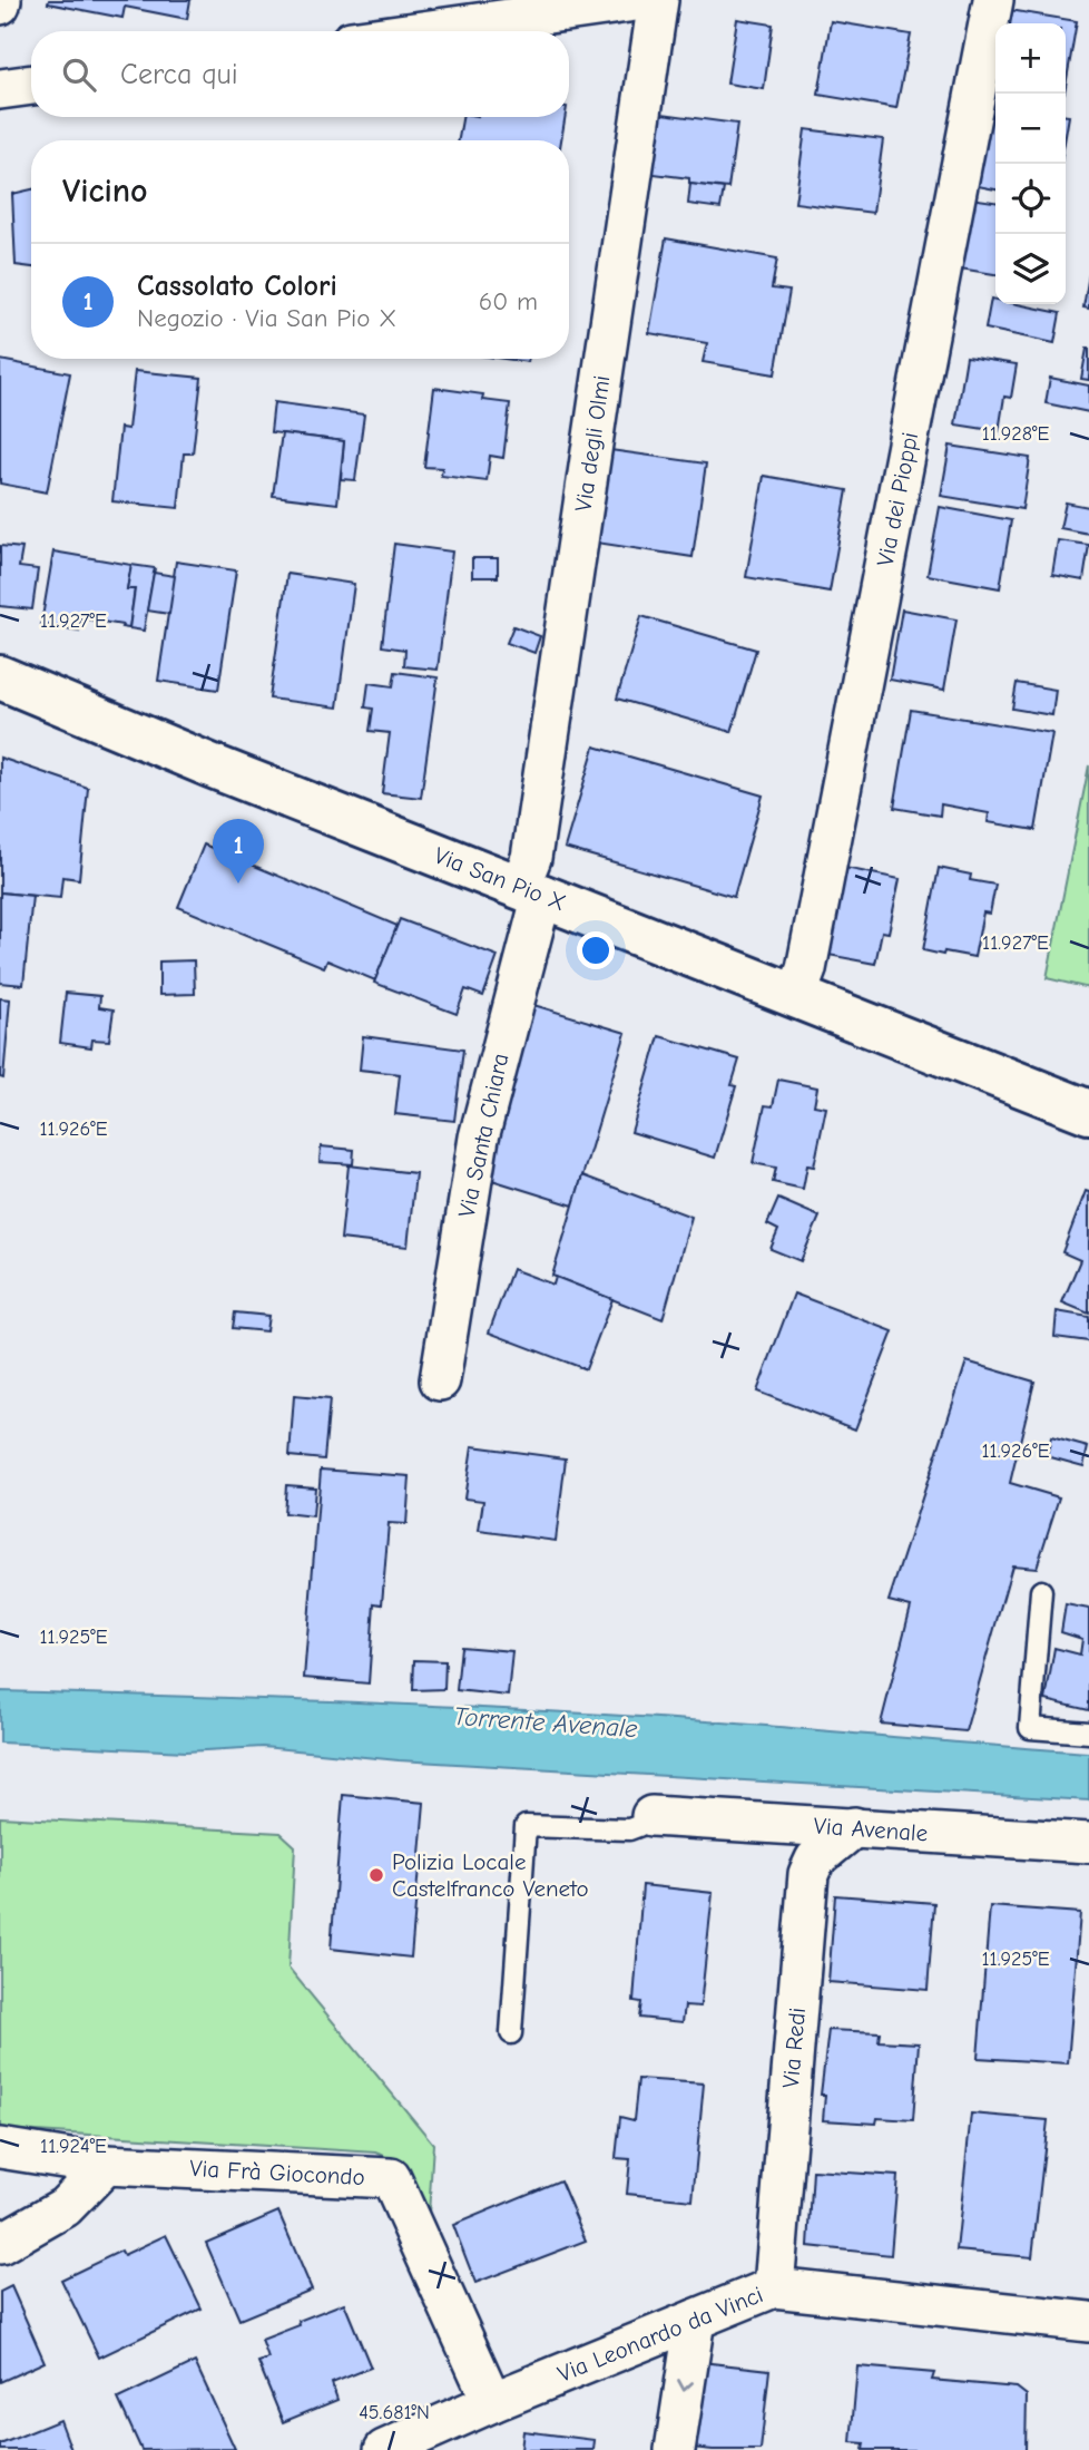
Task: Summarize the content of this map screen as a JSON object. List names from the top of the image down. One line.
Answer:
{"streets":{"street":["Via degli Olmi","Via dei Pioppi","Via San Pio X","Via Santa Chiara","Via Avenale","Via Redi","Via Frà Giocondo","Via Leonardo da Vinci"]},"crossings":[["Via degli Olmi","Via San Pio X"],["Via degli Olmi","Via Santa Chiara"],["Via dei Pioppi","Via San Pio X"],["Via San Pio X","Via Santa Chiara"],["Via Avenale","Via Redi"],["Via Redi","Via Leonardo da Vinci"],["Via Frà Giocondo","Via Leonardo da Vinci"]],"water":["Torrente Avenale"],"places":["Polizia Locale Castelfranco Veneto"],"page":{"map_buttons":["+","−"],"search":"Cerca qui","heading":"Vicino","list":[{"mark":"1","name":"Cassolato Colori","note":"Negozio · Via San Pio X","value":"60 m"}],"pins":"1"},"coordinates":["11.928°E","11.927°E","11.926°E","11.925°E","11.924°E","45.681°N"]}
